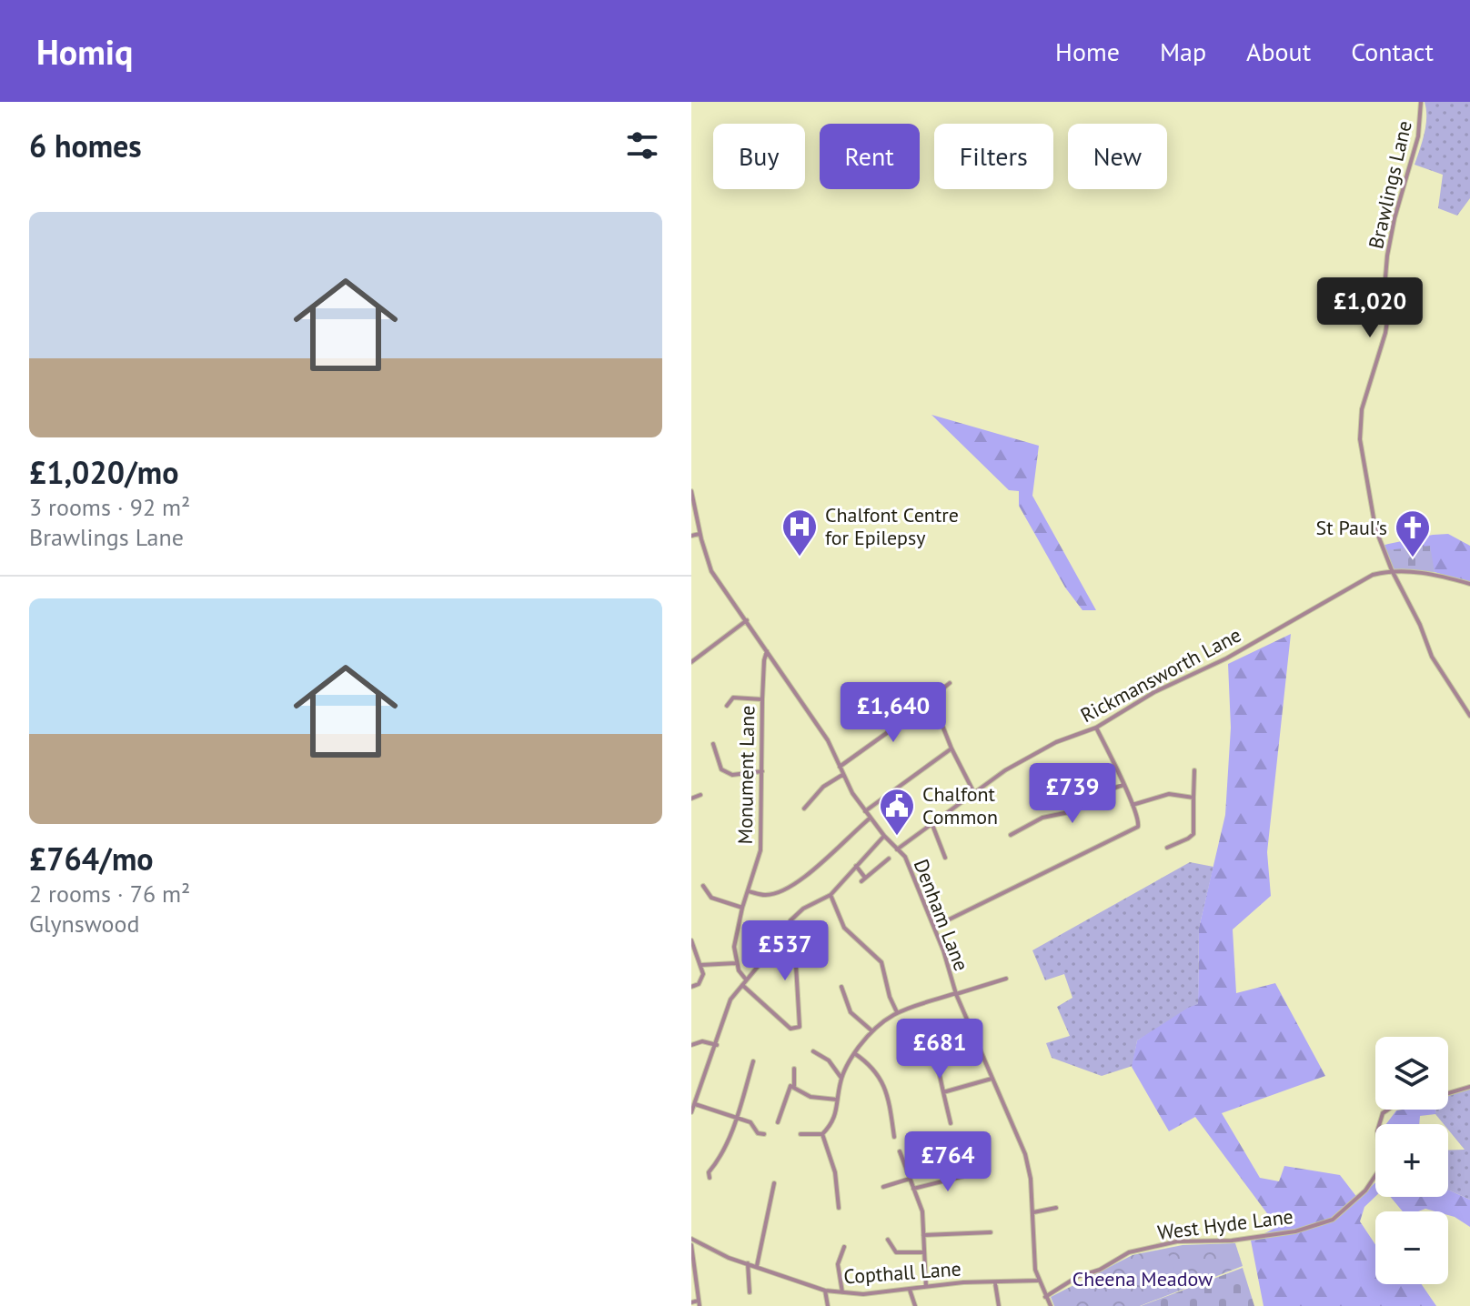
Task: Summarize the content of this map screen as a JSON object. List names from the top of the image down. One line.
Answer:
{"streets":{"street":["Brawlings Lane","Rickmansworth Lane","Monument Lane","Denham Lane","West Hyde Lane","Copthall Lane"]},"crossings":[["Brawlings Lane","Rickmansworth Lane"],["Rickmansworth Lane","Denham Lane"],["Denham Lane","West Hyde Lane"],["Denham Lane","Copthall Lane"]],"parks":["Cheena Meadow"],"places":{"hospital":["Chalfont Centre for Epilepsy"],"church":["St Paul's"],"public building":["Chalfont Common"]},"page":{"header":"Homiq","nav":["Home","Map","About","Contact"],"heading":"6 homes","chip":["Buy","Rent","Filters","New"],"list":[{"name":"£1,020/mo","note":"3 rooms · 92 m² · Brawlings Lane"},{"name":"£764/mo","note":"2 rooms · 76 m² · Glynswood"}],"price":["£1,020","£1,640","£739","£537","£681","£764"],"map_buttons":["+","−"]}}
